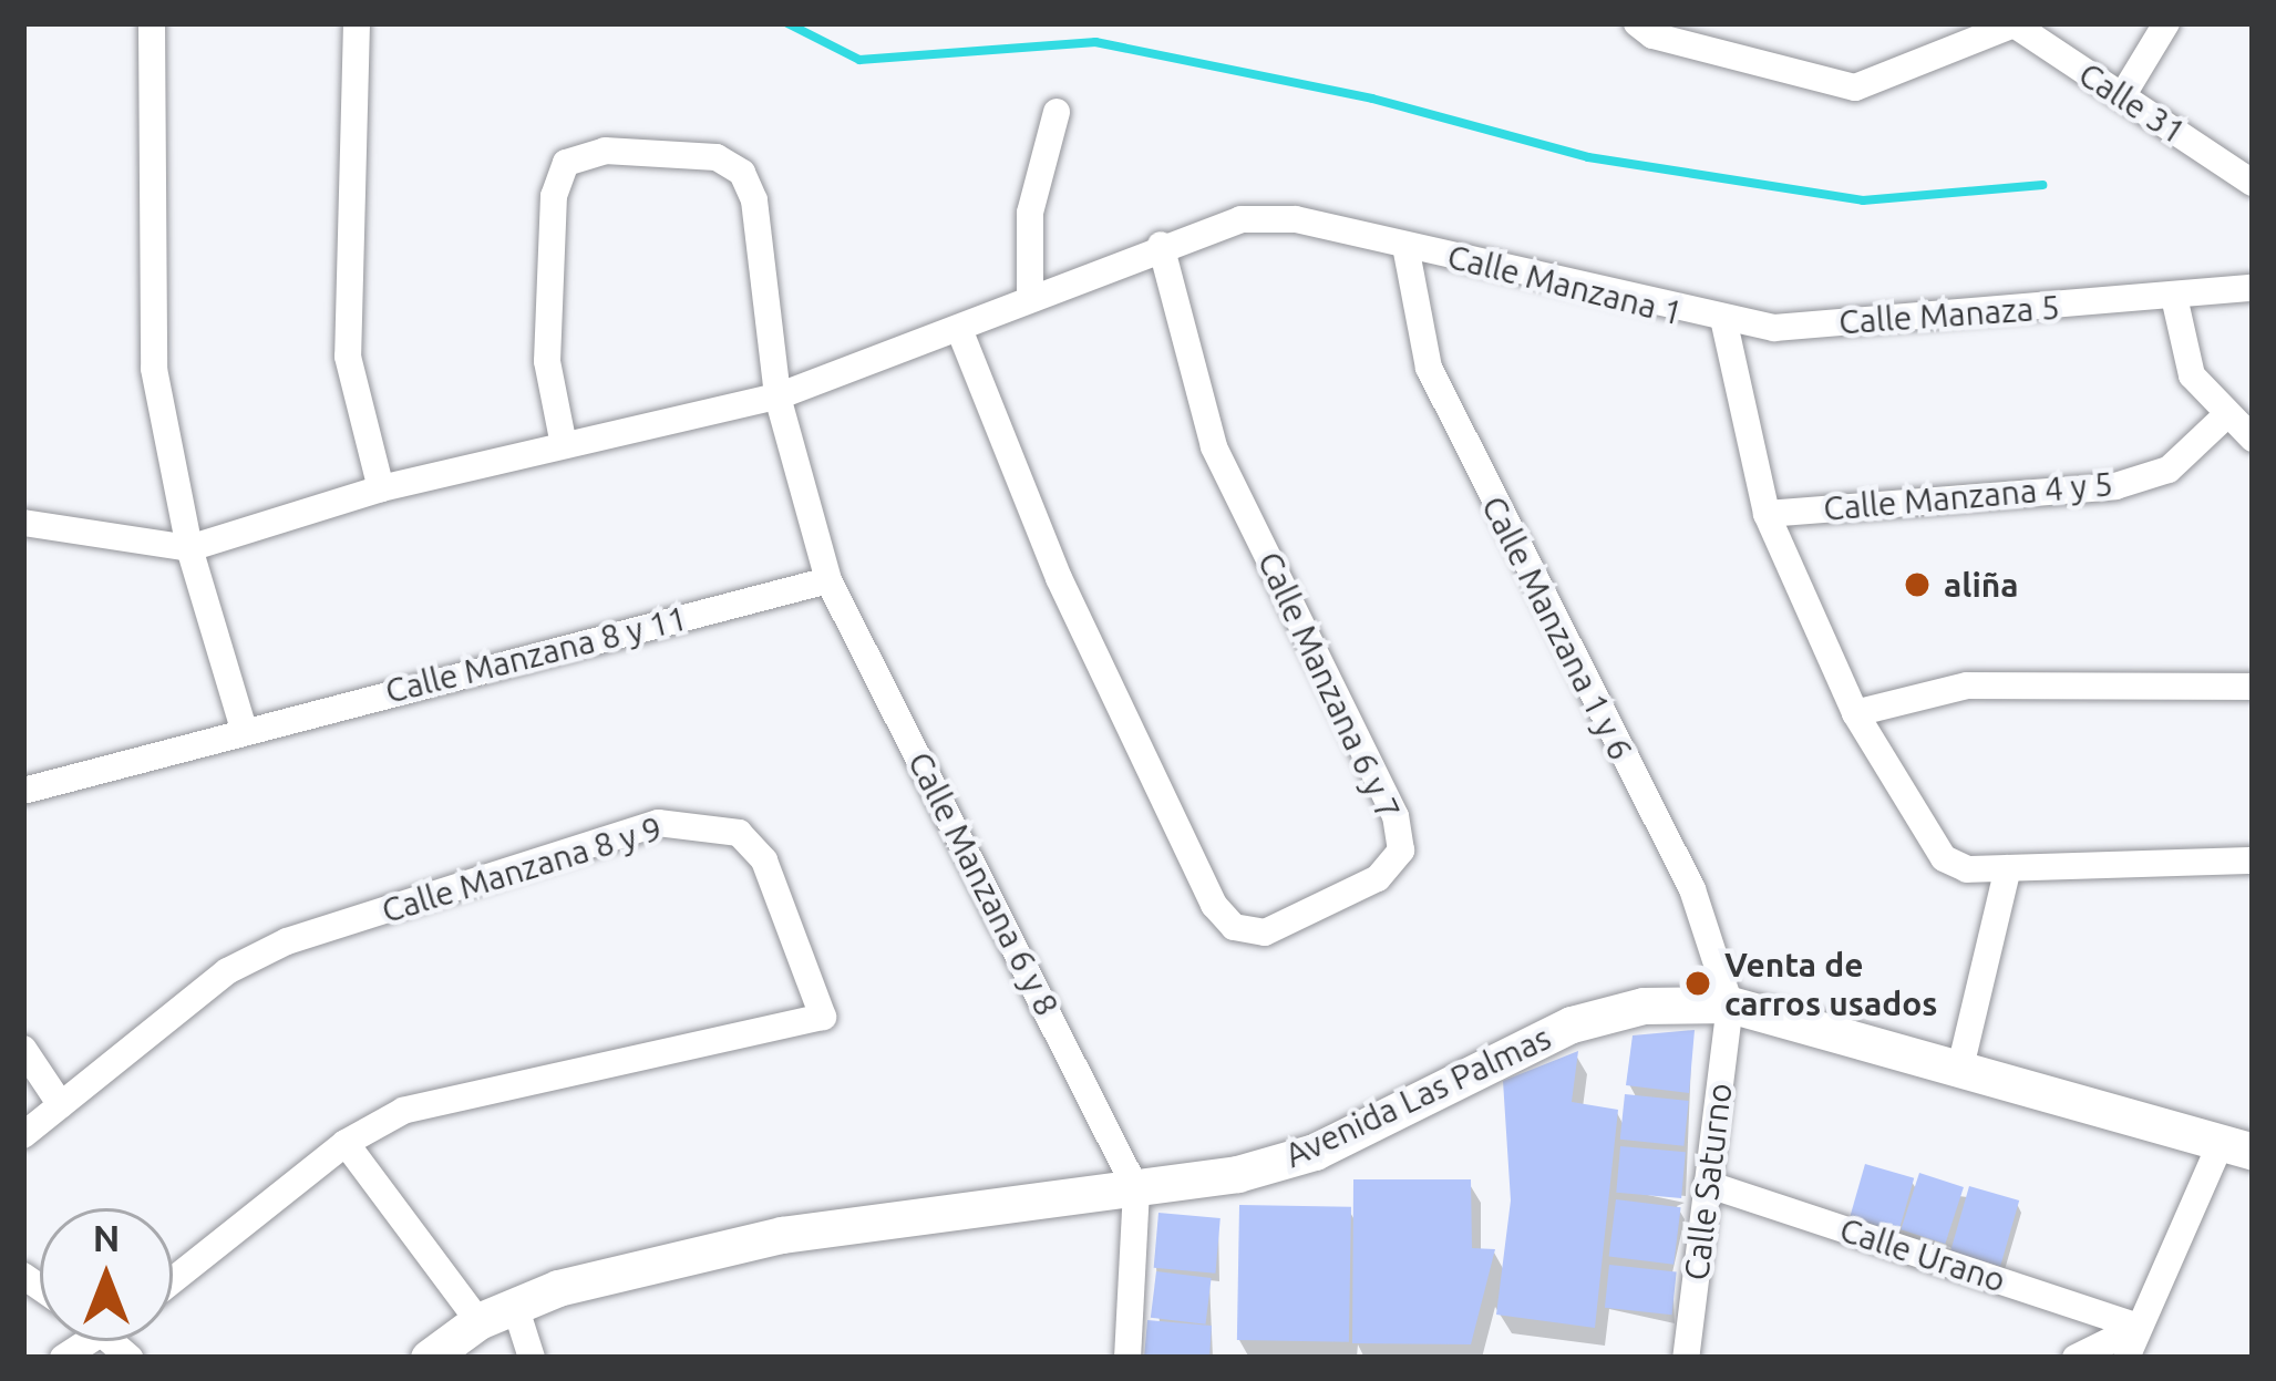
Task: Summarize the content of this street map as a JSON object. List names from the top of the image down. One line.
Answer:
{"streets":{"street":["Calle 31","Calle Manzana 1","Calle Manaza 5","Calle Manzana 4 y 5","Calle Manzana 1 y 6","Calle Manzana 8 y 11","Calle Manzana 6 y 7","Calle Manzana 8 y 9","Calle Manzana 6 y 8","Avenida Las Palmas","Calle Saturno","Calle Urano"]},"crossings":[["Calle Manzana 1","Calle Manaza 5"],["Calle Manzana 1","Calle Manzana 1 y 6"],["Calle Manzana 1","Calle Manzana 6 y 7"],["Calle Manzana 1","Calle Manzana 6 y 8"],["Calle Manzana 1 y 6","Avenida Las Palmas"],["Calle Manzana 1 y 6","Calle Saturno"],["Calle Manzana 8 y 11","Calle Manzana 6 y 8"],["Calle Manzana 6 y 8","Avenida Las Palmas"],["Avenida Las Palmas","Calle Saturno"],["Calle Saturno","Calle Urano"]],"places":["aliña","Venta de carros usados"],"north":"top"}
